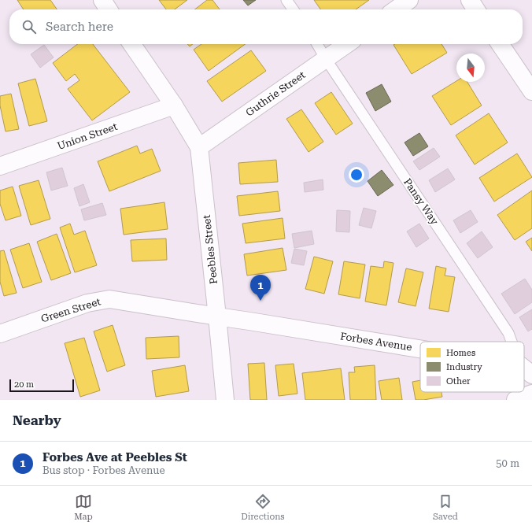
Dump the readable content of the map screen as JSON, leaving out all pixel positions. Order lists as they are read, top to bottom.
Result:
{
  "streets": {
    "street": [
      "Guthrie Street",
      "Union Street",
      "Peebles Street",
      "Green Street",
      "Forbes Avenue"
    ],
    "lane": ["Pansy Way"]
  },
  "crossings": [
    ["Guthrie Street", "Pansy Way"],
    ["Guthrie Street", "Peebles Street"],
    ["Union Street", "Peebles Street"],
    ["Peebles Street", "Green Street"],
    ["Peebles Street", "Forbes Avenue"],
    ["Green Street", "Forbes Avenue"]
  ],
  "legend": ["Homes", "Industry", "Other"],
  "scale_bar": "20 m",
  "north": "bottom",
  "page": {
    "search": "Search here",
    "pins": "1",
    "scale": "20 m",
    "heading": "Nearby",
    "list": [
      {
        "mark": "1",
        "name": "Forbes Ave at Peebles St",
        "note": "Bus stop · Forbes Avenue",
        "value": "50 m"
      }
    ],
    "nav": ["Map", "Directions", "Saved"]
  }
}
